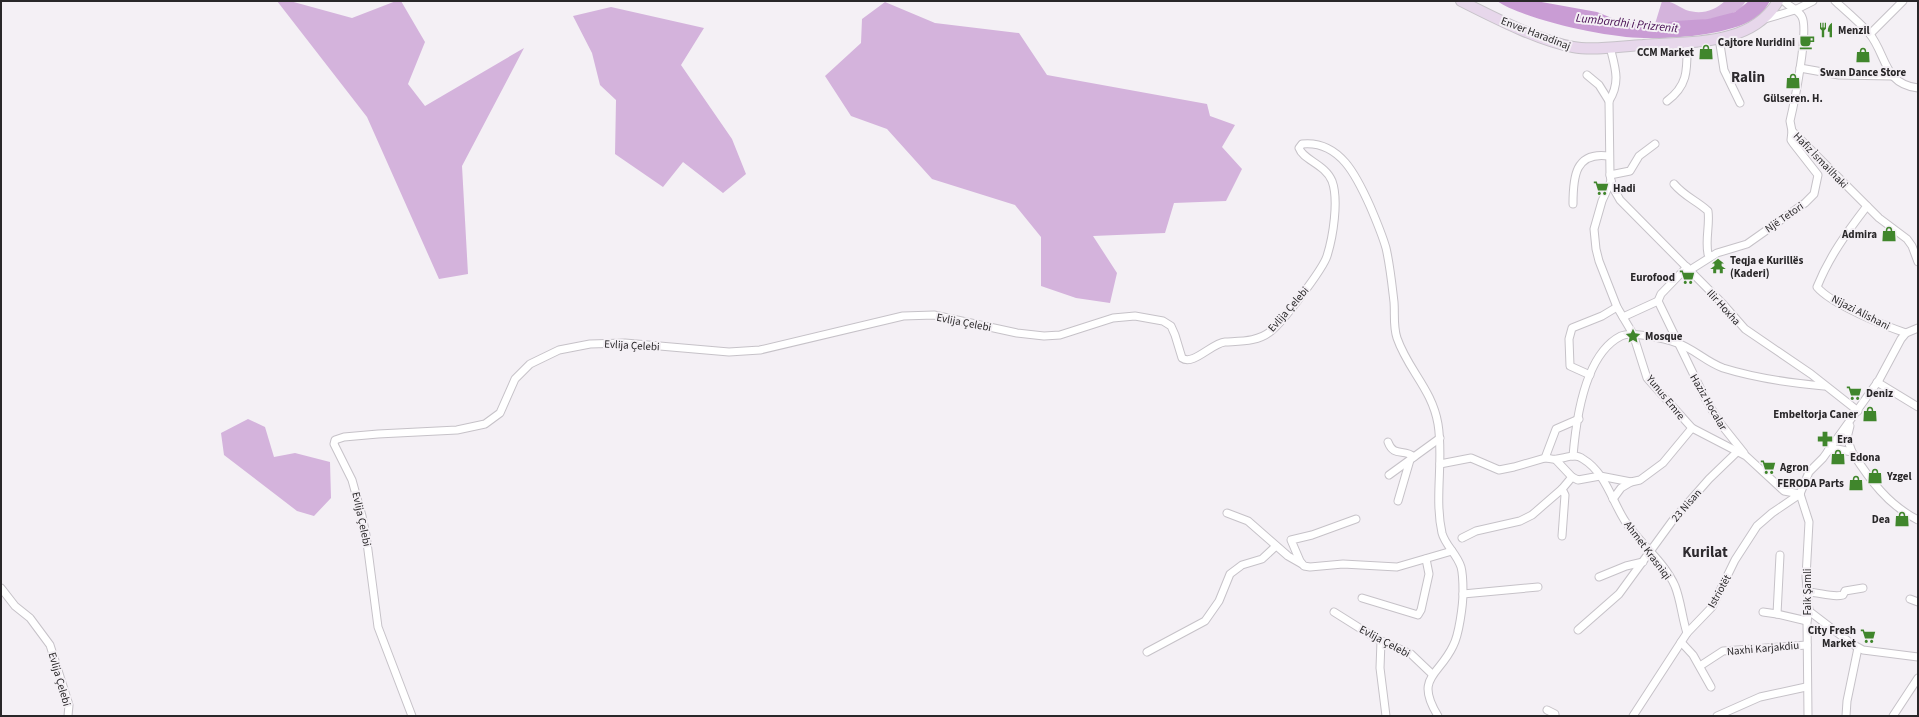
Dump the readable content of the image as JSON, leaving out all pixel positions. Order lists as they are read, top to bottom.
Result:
{
  "streets": {
    "main road": ["Enver Haradinaj"],
    "street": [
      "Hafiz İsmai̇lhaki",
      "Një Tetori",
      "Ilir Hoxha",
      "Evlija Çelebi",
      "Nijazi Alishani",
      "Yunus Emre",
      "Haziz Hocalar",
      "23 Nisan",
      "Ahmet Krasniqi",
      "Istriotët",
      "Faik Şamli",
      "Naxhi Karjakdiu"
    ]
  },
  "crossings": [
    ["Enver Haradinaj", "Yunus Emre"],
    ["Hafiz İsmai̇lhaki", "Një Tetori"],
    ["Hafiz İsmai̇lhaki", "Nijazi Alishani"],
    ["Një Tetori", "Ilir Hoxha"],
    ["Një Tetori", "Haziz Hocalar"],
    ["Ilir Hoxha", "Nijazi Alishani"],
    ["Ilir Hoxha", "Yunus Emre"],
    ["Nijazi Alishani", "Yunus Emre"],
    ["Nijazi Alishani", "Istriotët"],
    ["Nijazi Alishani", "Faik Şamli"],
    ["Yunus Emre", "Haziz Hocalar"],
    ["Yunus Emre", "23 Nisan"],
    ["Yunus Emre", "Istriotët"],
    ["Yunus Emre", "Faik Şamli"],
    ["23 Nisan", "Ahmet Krasniqi"],
    ["Ahmet Krasniqi", "Istriotët"],
    ["Istriotët", "Faik Şamli"],
    ["Faik Şamli", "Naxhi Karjakdiu"]
  ],
  "districts": ["Ralin", "Kurilat"],
  "water": ["Lumbardhi i Prizrenit"],
  "places": {
    "restaurant": ["Menzil"],
    "cafe": ["Cajtore Nuridini"],
    "shop": [
      "CCM Market",
      "Swan Dance Store",
      "Gülseren. H.",
      "Admira",
      "Embeltorja Caner",
      "Edona",
      "Yzgel",
      "FERODA Parts",
      "Dea"
    ],
    "supermarket": [
      "Hadi",
      "Eurofood",
      "Deniz",
      "Agron",
      "City Fresh Market"
    ],
    "temple": ["Teqja e Kurillës (Kaderi)"],
    "place": ["Mosque"],
    "pharmacy": ["Era"]
  }
}
